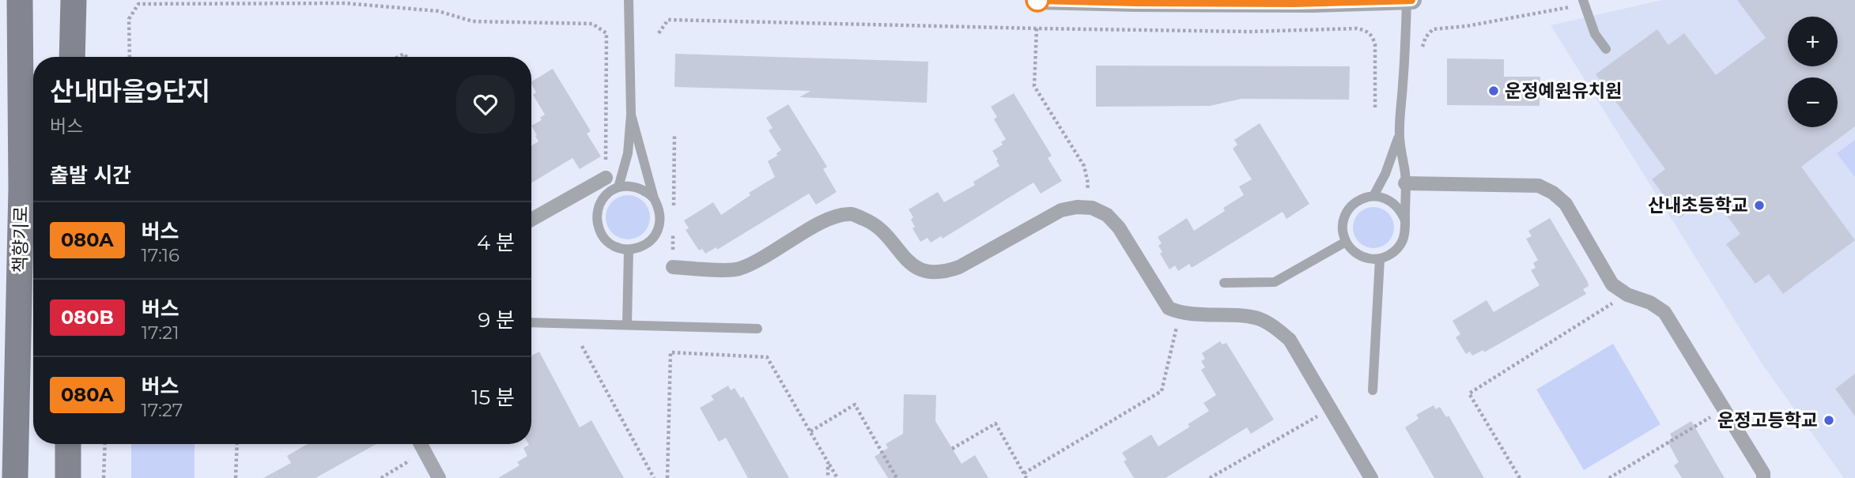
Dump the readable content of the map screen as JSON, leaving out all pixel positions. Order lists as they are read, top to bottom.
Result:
{
  "streets": {
    "main road": ["책향기로"]
  },
  "places": ["운정예원유치원", "산내초등학교", "운정고등학교"],
  "lines": ["bus line 080A"],
  "page": {
    "map_buttons": ["+", "−"],
    "heading": [
      ["산내마을9단지", "버스"],
      "출발 시간"
    ],
    "list": [
      {
        "mark": "080A",
        "name": "버스",
        "note": "17:16",
        "value": "4 분"
      },
      {
        "mark": "080B",
        "name": "버스",
        "note": "17:21",
        "value": "9 분"
      },
      {
        "mark": "080A",
        "name": "버스",
        "note": "17:27",
        "value": "15 분"
      }
    ]
  }
}
